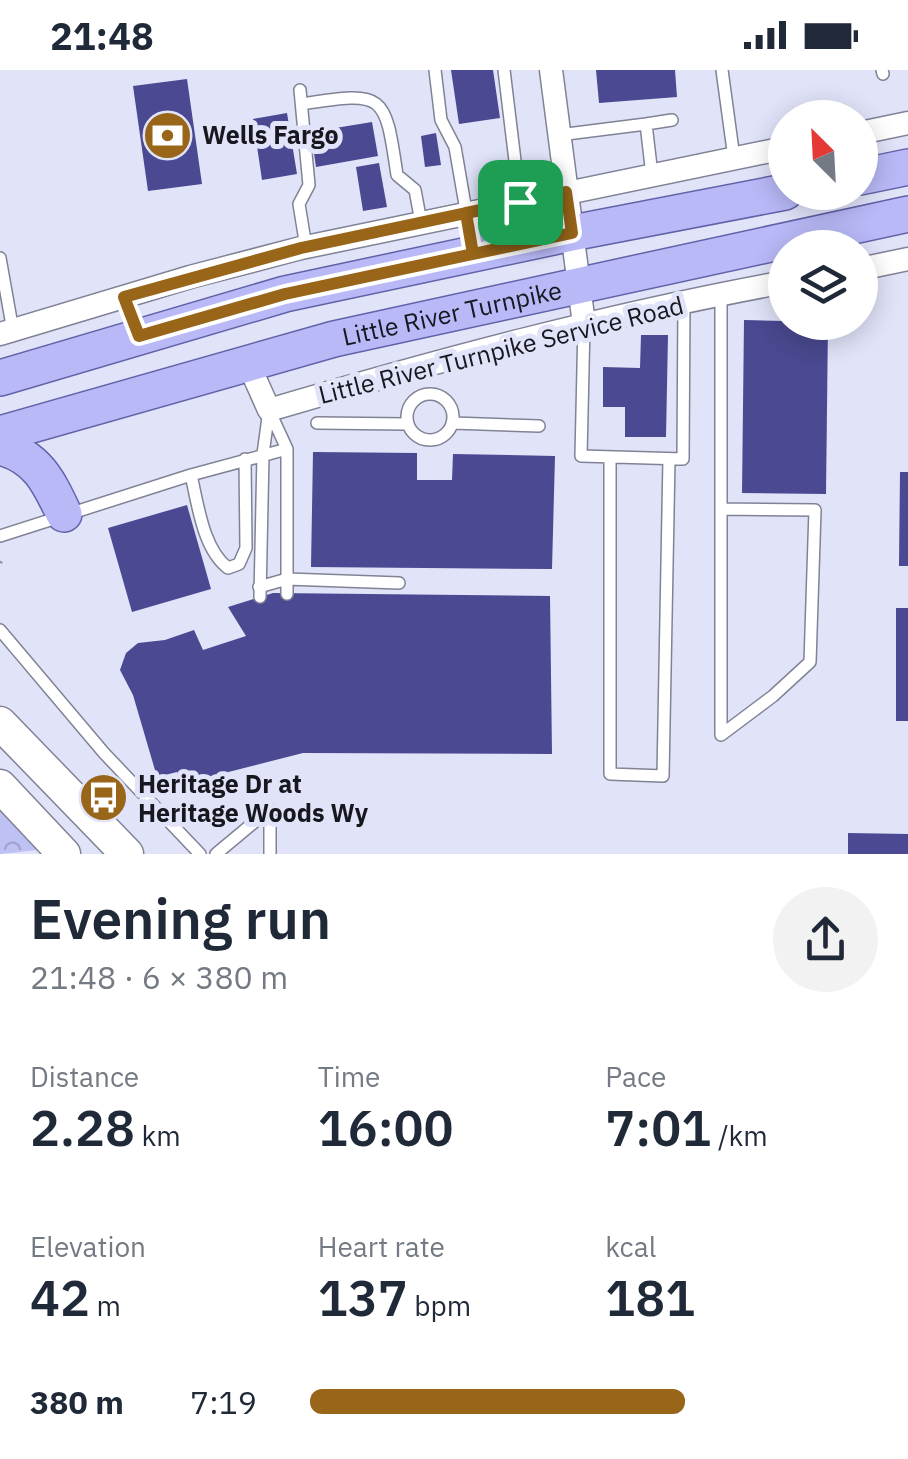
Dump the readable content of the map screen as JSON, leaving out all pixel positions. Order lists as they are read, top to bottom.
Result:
{
  "streets": {
    "main road": ["Little River Turnpike"],
    "street": ["Little River Turnpike Service Road"]
  },
  "places": {
    "bank": ["Wells Fargo"],
    "bus stop": ["Heritage Dr at Heritage Woods Wy"]
  },
  "north": "top left",
  "page": {
    "status": "21:48",
    "heading": ["Evening run", "21:48 · 6 × 380 m"],
    "stats": [
      ["Distance", "2.28 km"],
      ["Time", "16:00"],
      ["Pace", "7:01 /km"],
      ["Elevation", "42 m"],
      ["Heart rate", "137 bpm"],
      ["kcal", "181"]
    ],
    "list": [
      {
        "name": "380 m",
        "note": "7:19"
      }
    ]
  }
}
